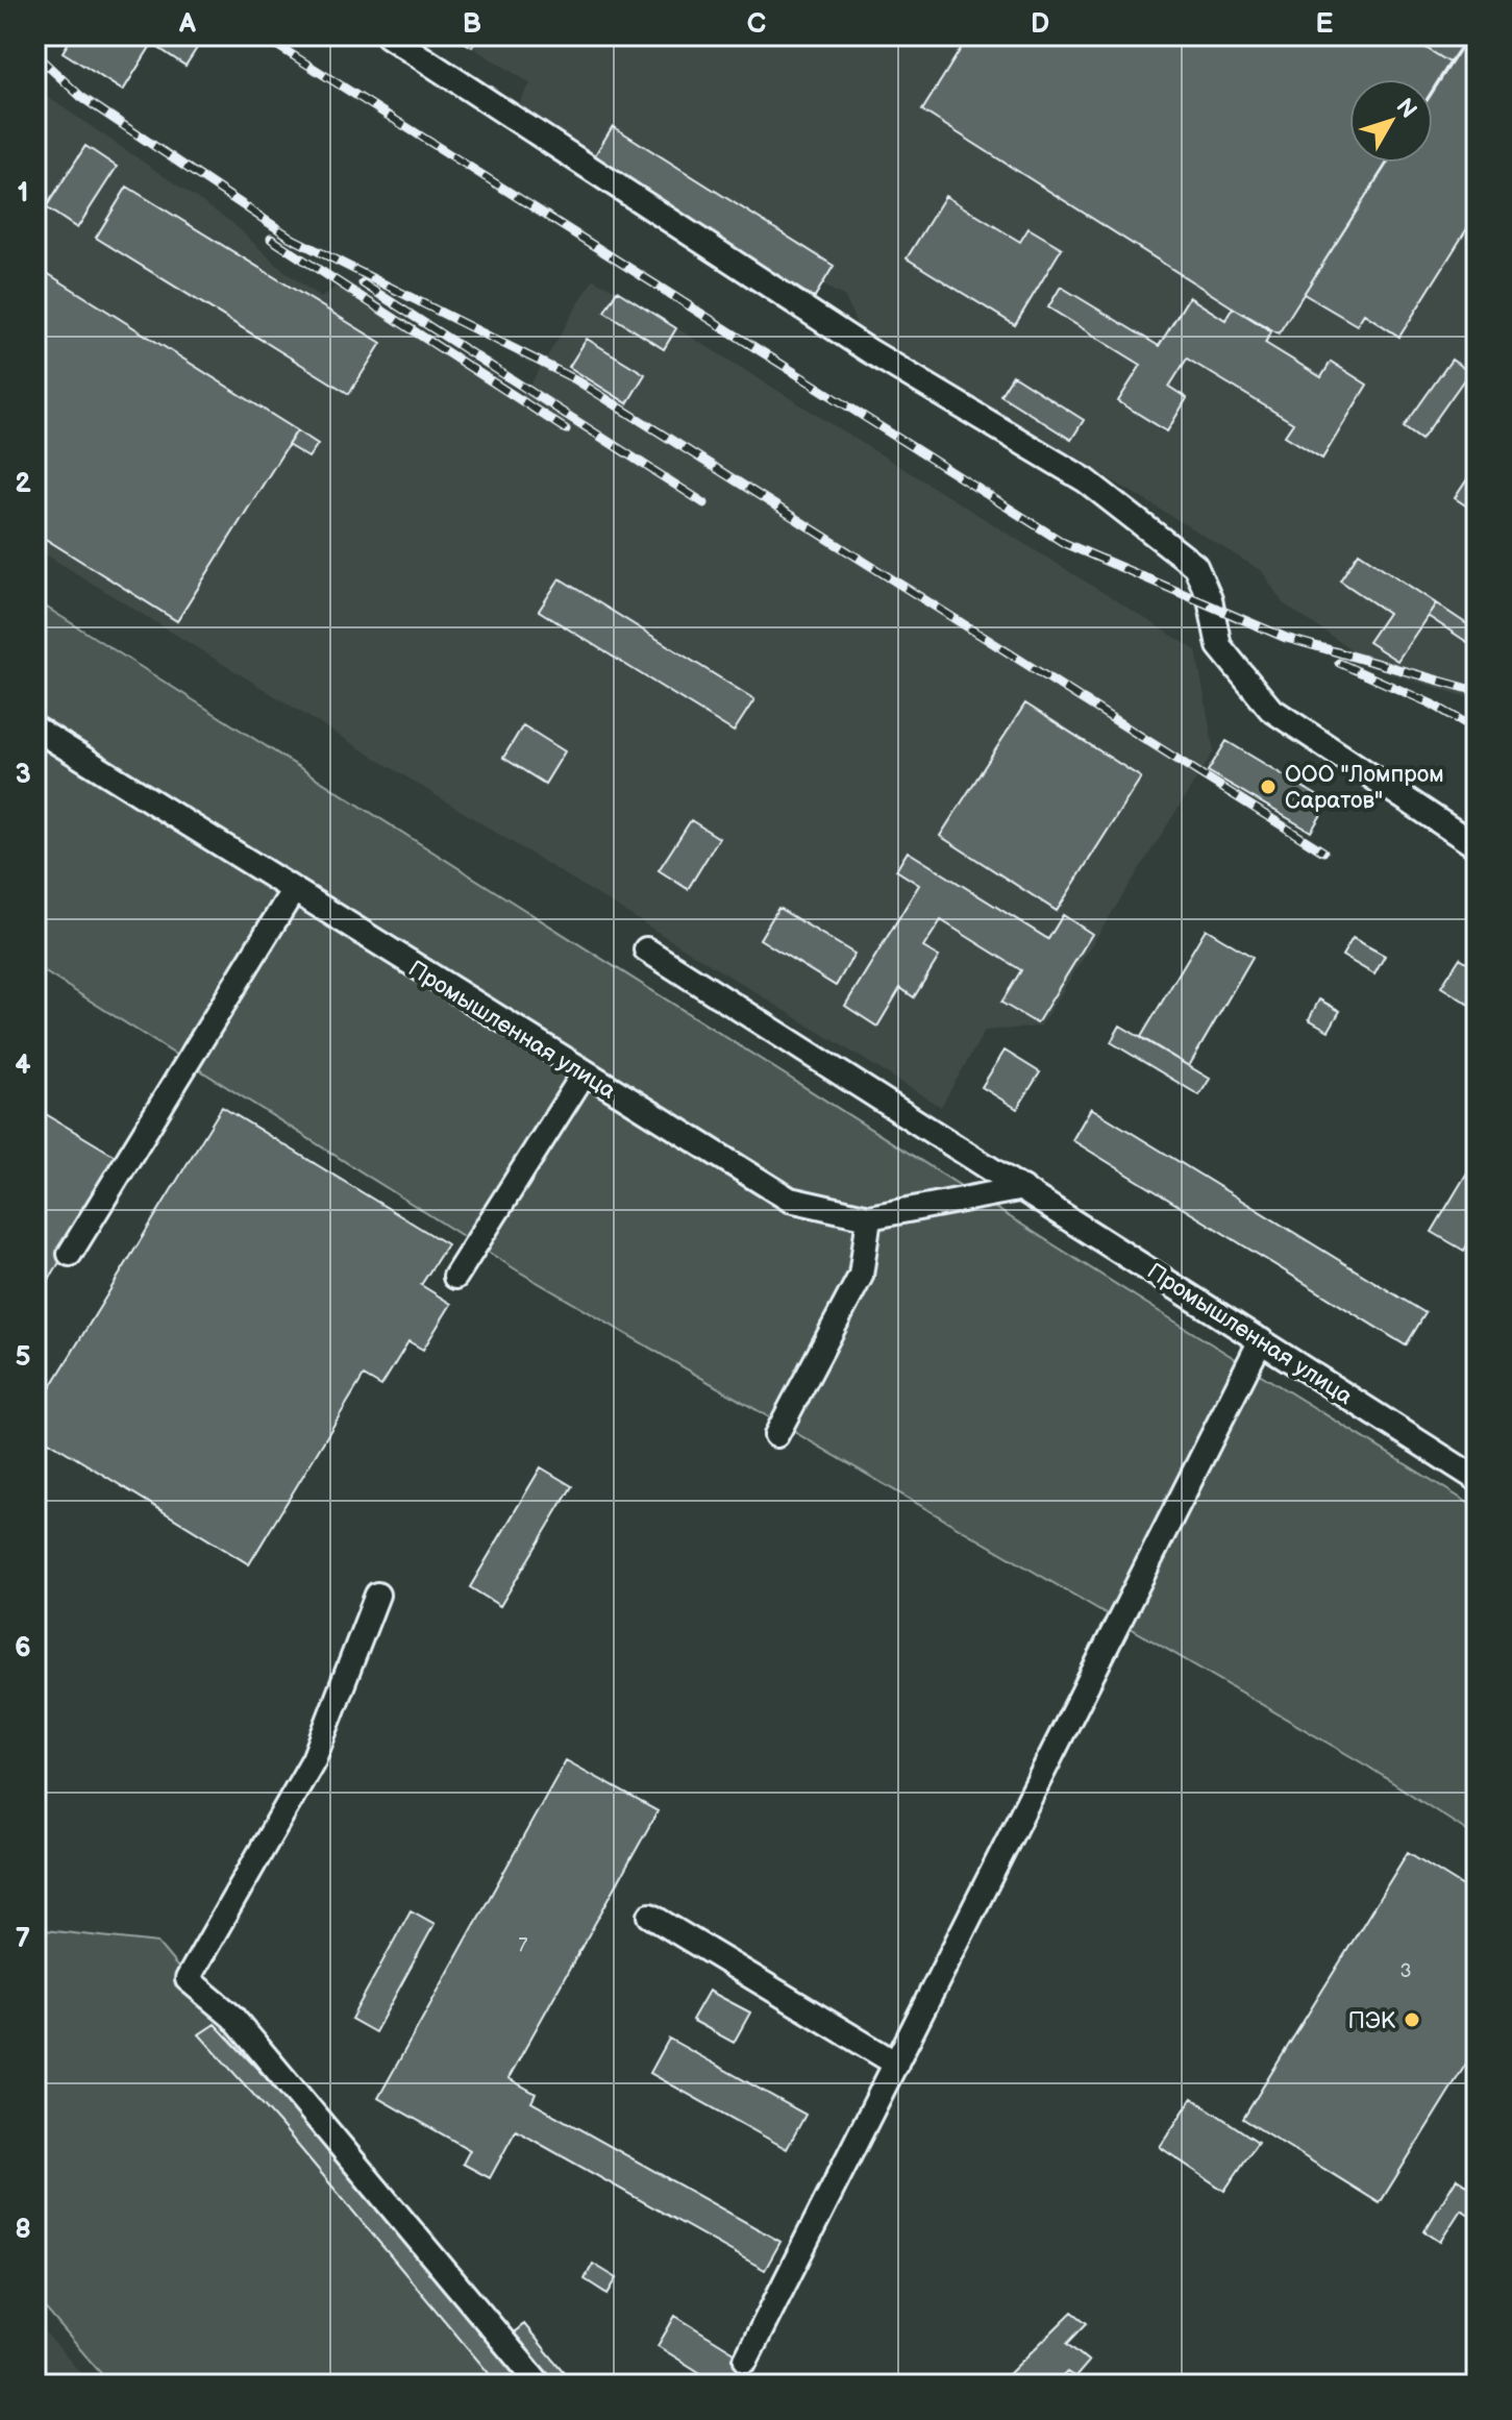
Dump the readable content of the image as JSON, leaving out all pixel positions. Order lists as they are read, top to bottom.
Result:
{
  "streets": {
    "street": ["Промышленная улица"]
  },
  "places": ["ООО \"Ломпром Саратов\"", "ПЭК"],
  "house_numbers": ["7", "3"],
  "north": "top right",
  "grid": {
    "columns": [
      "A",
      "B",
      "C",
      "D",
      "E"
    ],
    "rows": [
      "1",
      "2",
      "3",
      "4",
      "5",
      "6",
      "7",
      "8"
    ]
  }
}
